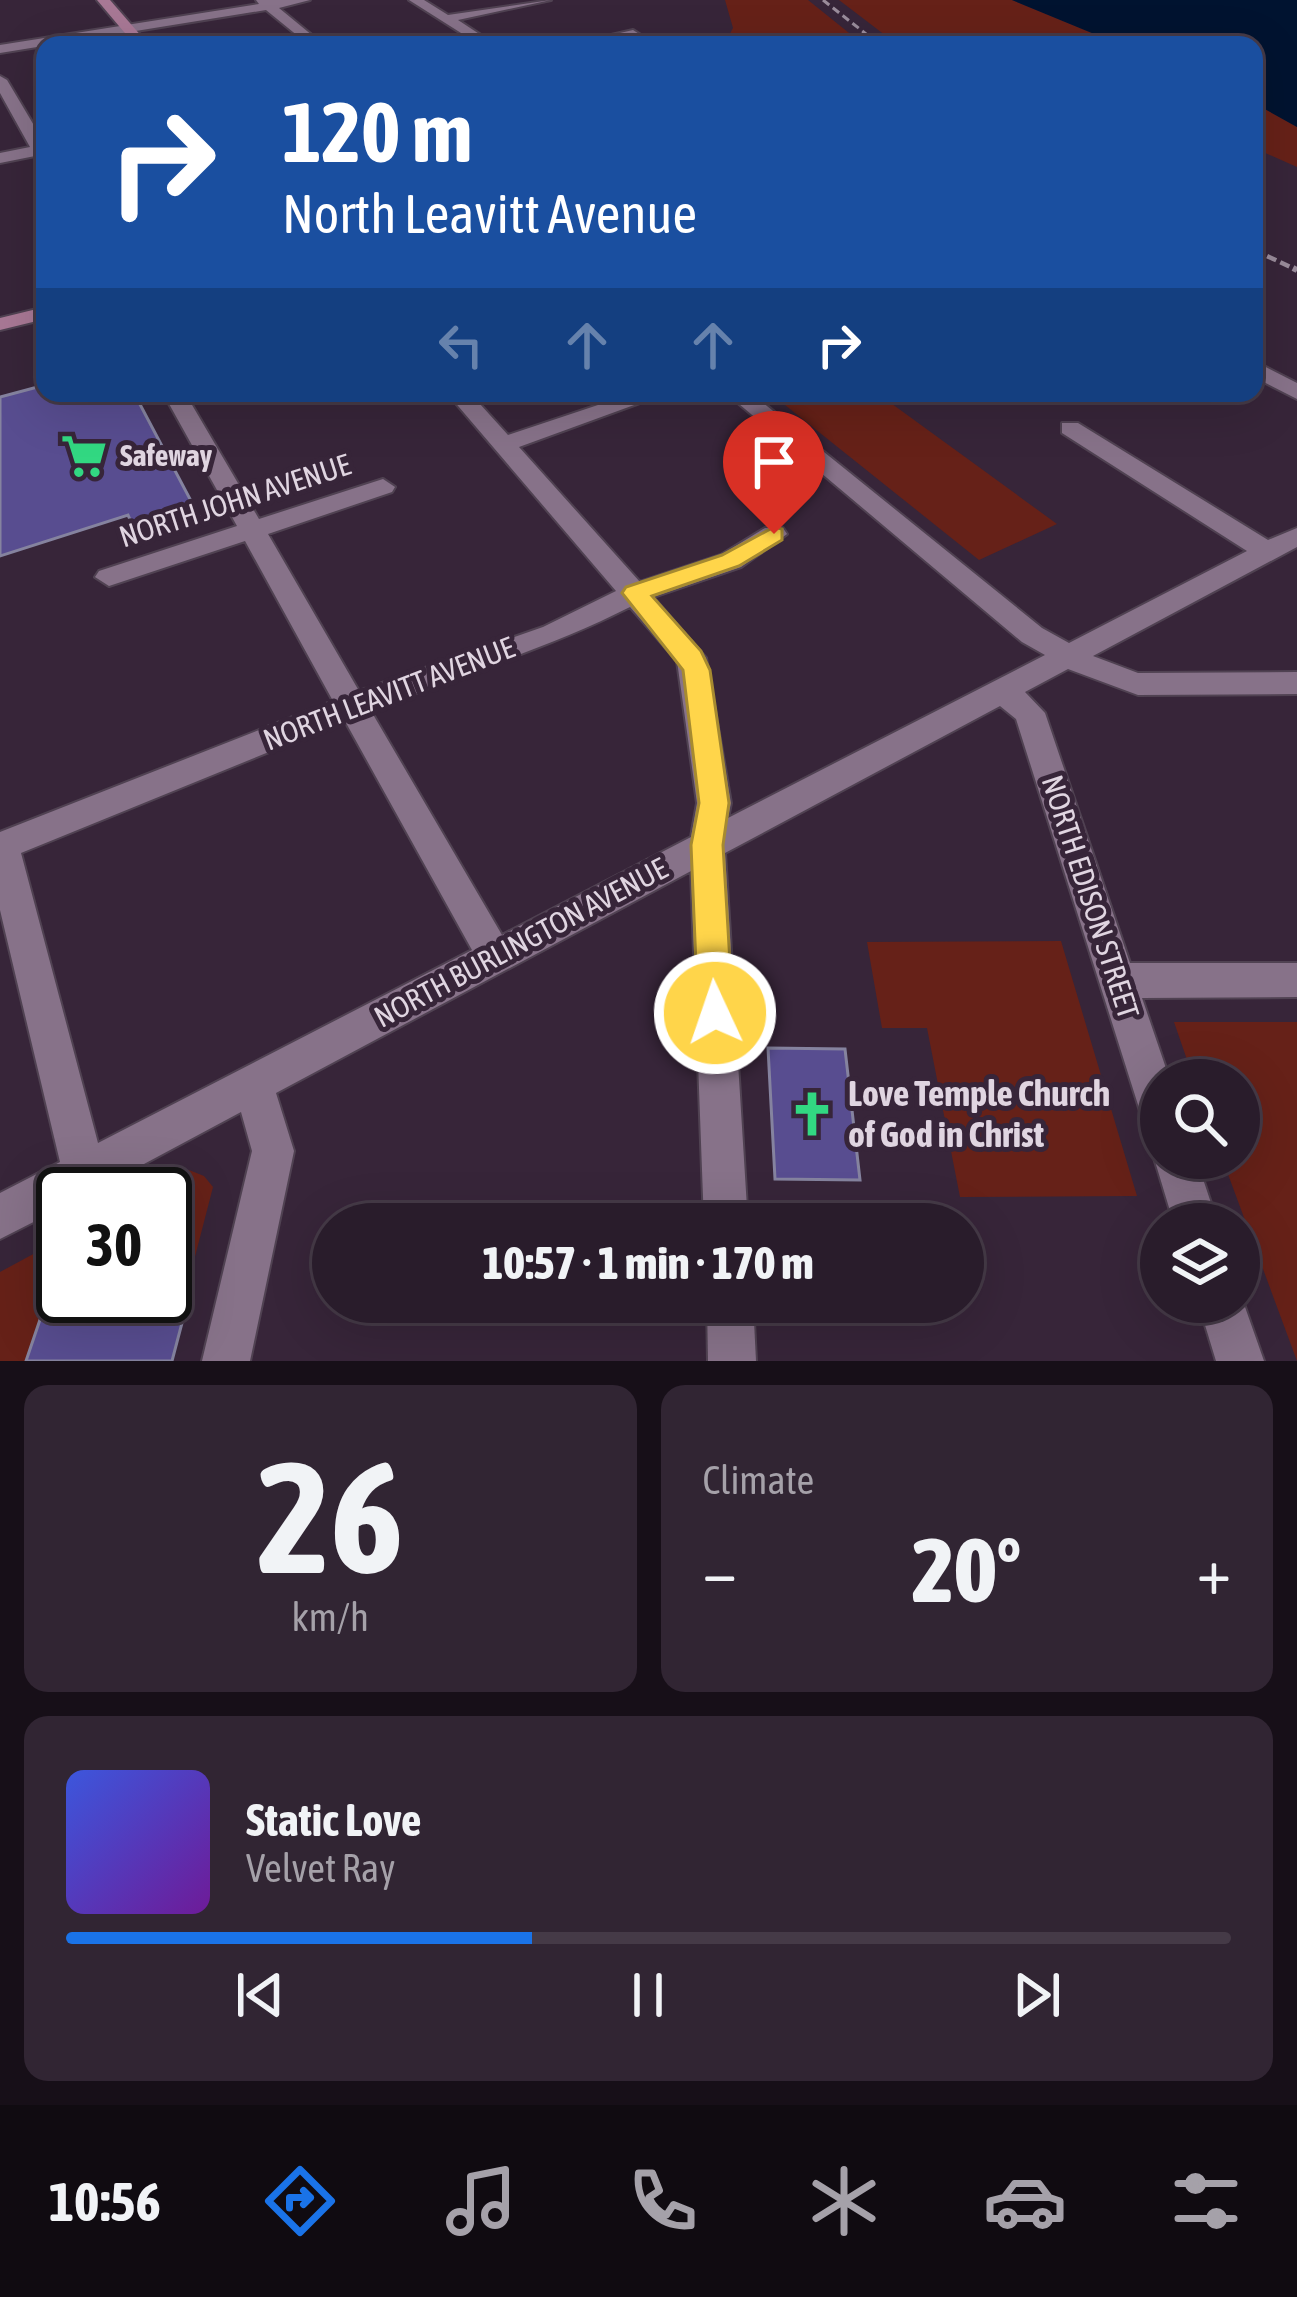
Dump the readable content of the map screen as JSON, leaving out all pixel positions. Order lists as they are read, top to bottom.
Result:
{
  "streets": {
    "street": [
      "NORTH JOHN AVENUE",
      "NORTH LEAVITT AVENUE",
      "NORTH EDISON STREET",
      "NORTH BURLINGTON AVENUE"
    ]
  },
  "crossings": [
    ["NORTH EDISON STREET", "NORTH BURLINGTON AVENUE"]
  ],
  "places": {
    "supermarket": ["Safeway"],
    "church": ["Love Temple Church of God in Christ"]
  },
  "page": {
    "turn": ["120 m", "North Leavitt Avenue"],
    "limit": "30",
    "trip": "10:57 · 1 min · 170 m",
    "tile": [
      ["26", "km/h"],
      "Climate"
    ],
    "heat": ["−", "20°", "+"],
    "song": ["Static Love", "Velvet Ray"],
    "tabs": "10:56"
  }
}
